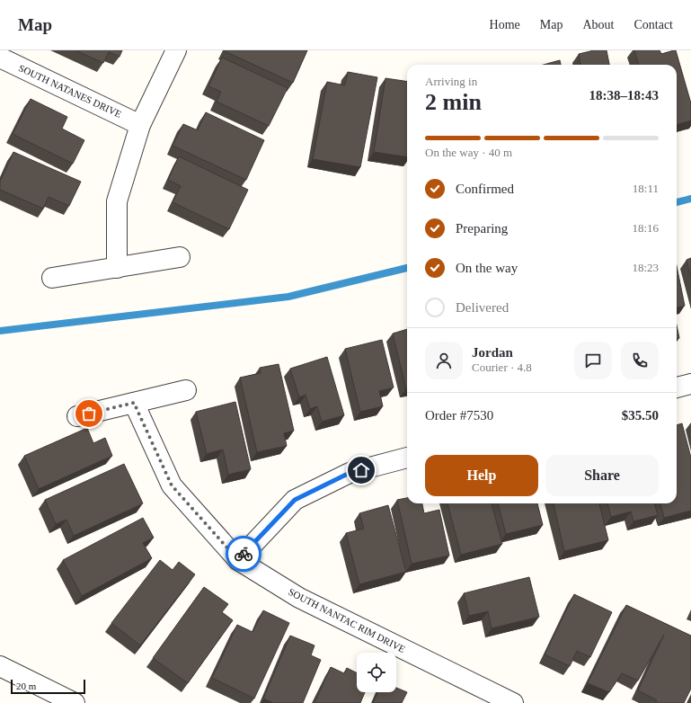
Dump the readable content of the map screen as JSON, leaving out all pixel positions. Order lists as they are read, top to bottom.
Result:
{
  "streets": {
    "street": ["SOUTH NATANES DRIVE", "SOUTH NANTAC RIM DRIVE"]
  },
  "scale_bar": "20 m",
  "page": {
    "header": "Map",
    "nav": [
      "Home",
      "Map",
      "About",
      "Contact"
    ],
    "heading": ["2 min", "Arriving in", "18:38–18:43"],
    "panel": [
      "Jordan",
      "Courier · 4.8",
      "Order #7530",
      "$35.50"
    ],
    "bar": "On the way · 40 m",
    "list": [
      ["Confirmed", "18:11"],
      ["Preparing", "18:16"],
      ["On the way", "18:23"],
      "Delivered"
    ],
    "buttons": ["Help", "Share"],
    "scale": "20 m"
  }
}
